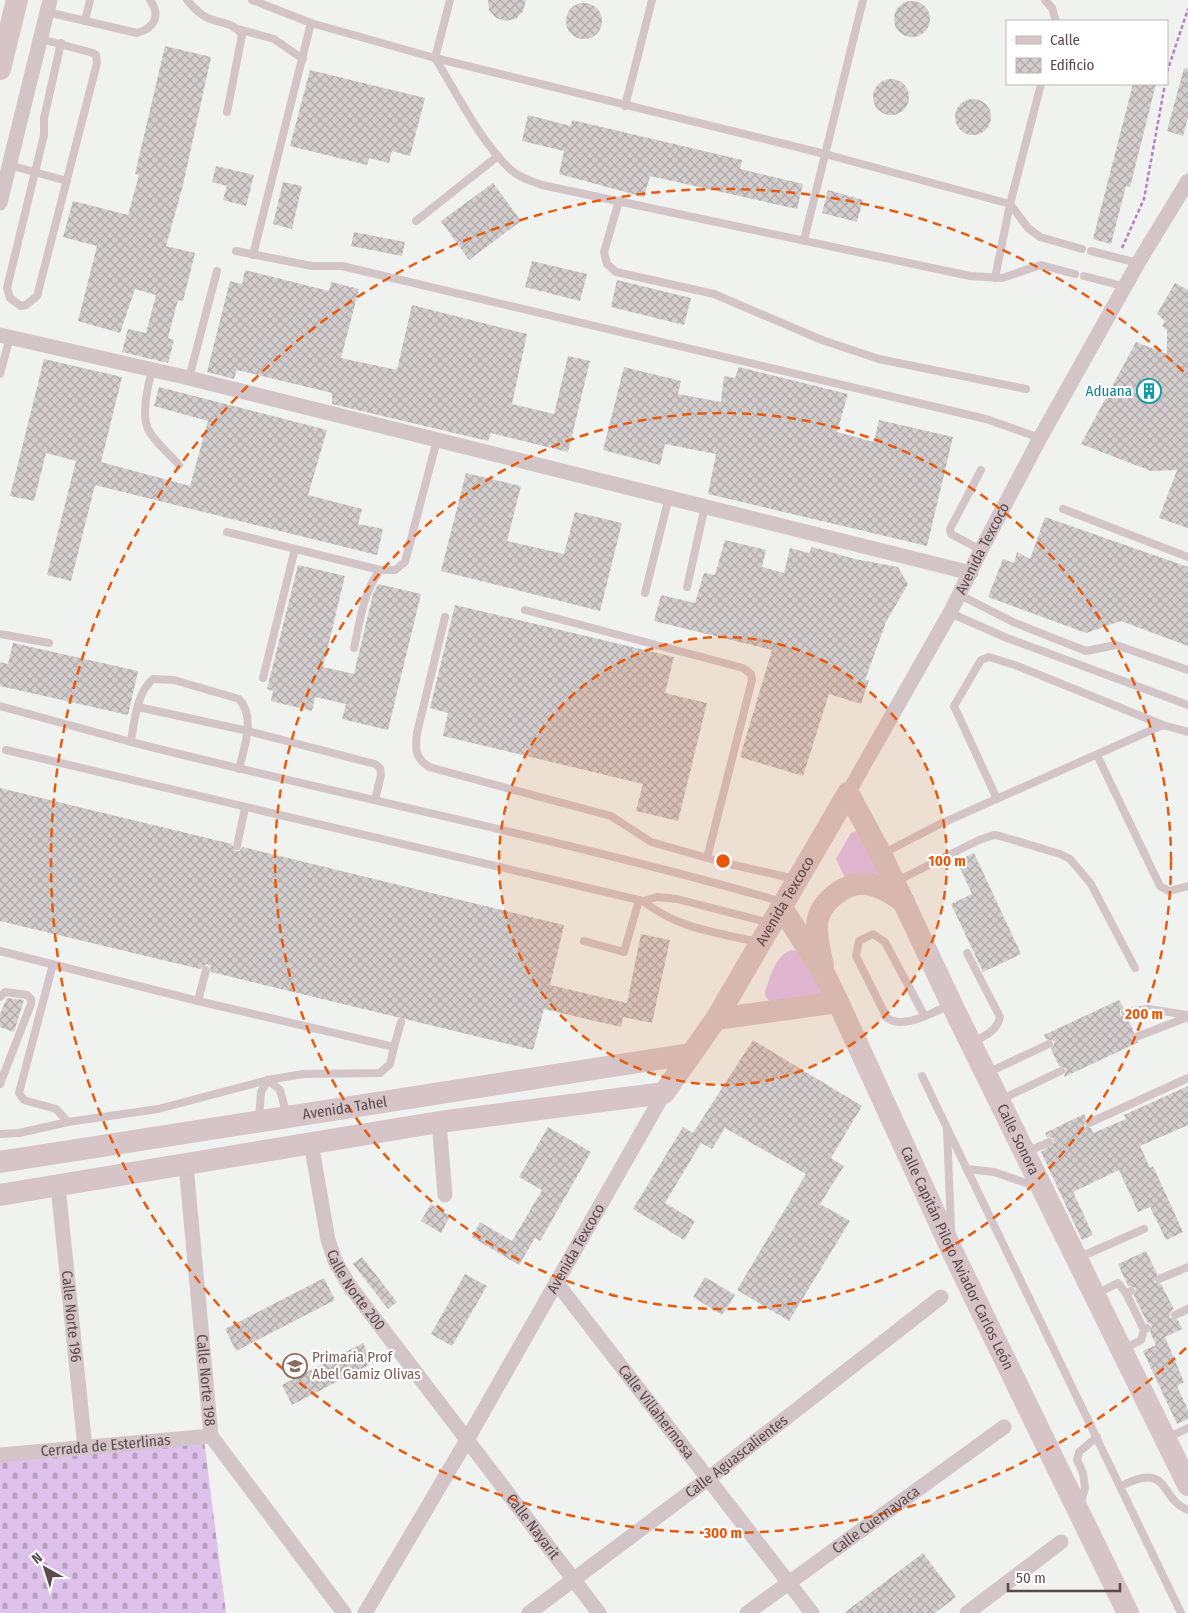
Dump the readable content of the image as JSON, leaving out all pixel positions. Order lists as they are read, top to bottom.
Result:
{
  "streets": {
    "street": [
      "Avenida Texcoco",
      "Avenida Tahel",
      "Calle Sonora",
      "Calle Capitán Piloto Aviador Carlos León",
      "Calle Norte 200",
      "Calle Norte 196",
      "Calle Norte 198",
      "Calle Villahermosa",
      "Cerrada de Esterlinas",
      "Calle Aguascalientes",
      "Calle Cuernavaca",
      "Calle Nayarit"
    ]
  },
  "crossings": [
    ["Avenida Texcoco", "Avenida Tahel"],
    ["Avenida Texcoco", "Calle Sonora"],
    ["Avenida Texcoco", "Calle Capitán Piloto Aviador Carlos León"],
    ["Avenida Texcoco", "Calle Norte 200"],
    ["Avenida Texcoco", "Calle Villahermosa"],
    ["Avenida Texcoco", "Calle Nayarit"],
    ["Avenida Tahel", "Calle Norte 200"],
    ["Avenida Tahel", "Calle Norte 196"],
    ["Avenida Tahel", "Calle Norte 198"],
    ["Calle Norte 200", "Calle Nayarit"],
    ["Calle Norte 196", "Cerrada de Esterlinas"],
    ["Calle Norte 198", "Cerrada de Esterlinas"],
    ["Calle Villahermosa", "Calle Aguascalientes"],
    ["Calle Villahermosa", "Calle Cuernavaca"],
    ["Calle Aguascalientes", "Calle Nayarit"]
  ],
  "places": {
    "building": ["Aduana"],
    "school or university": ["Primaria Prof Abel Gamiz Olivas"]
  },
  "legend": ["Calle", "Edificio"],
  "scale_bar": "50 m",
  "north": "top left",
  "rings": ["100 m", "200 m", "300 m"]
}
